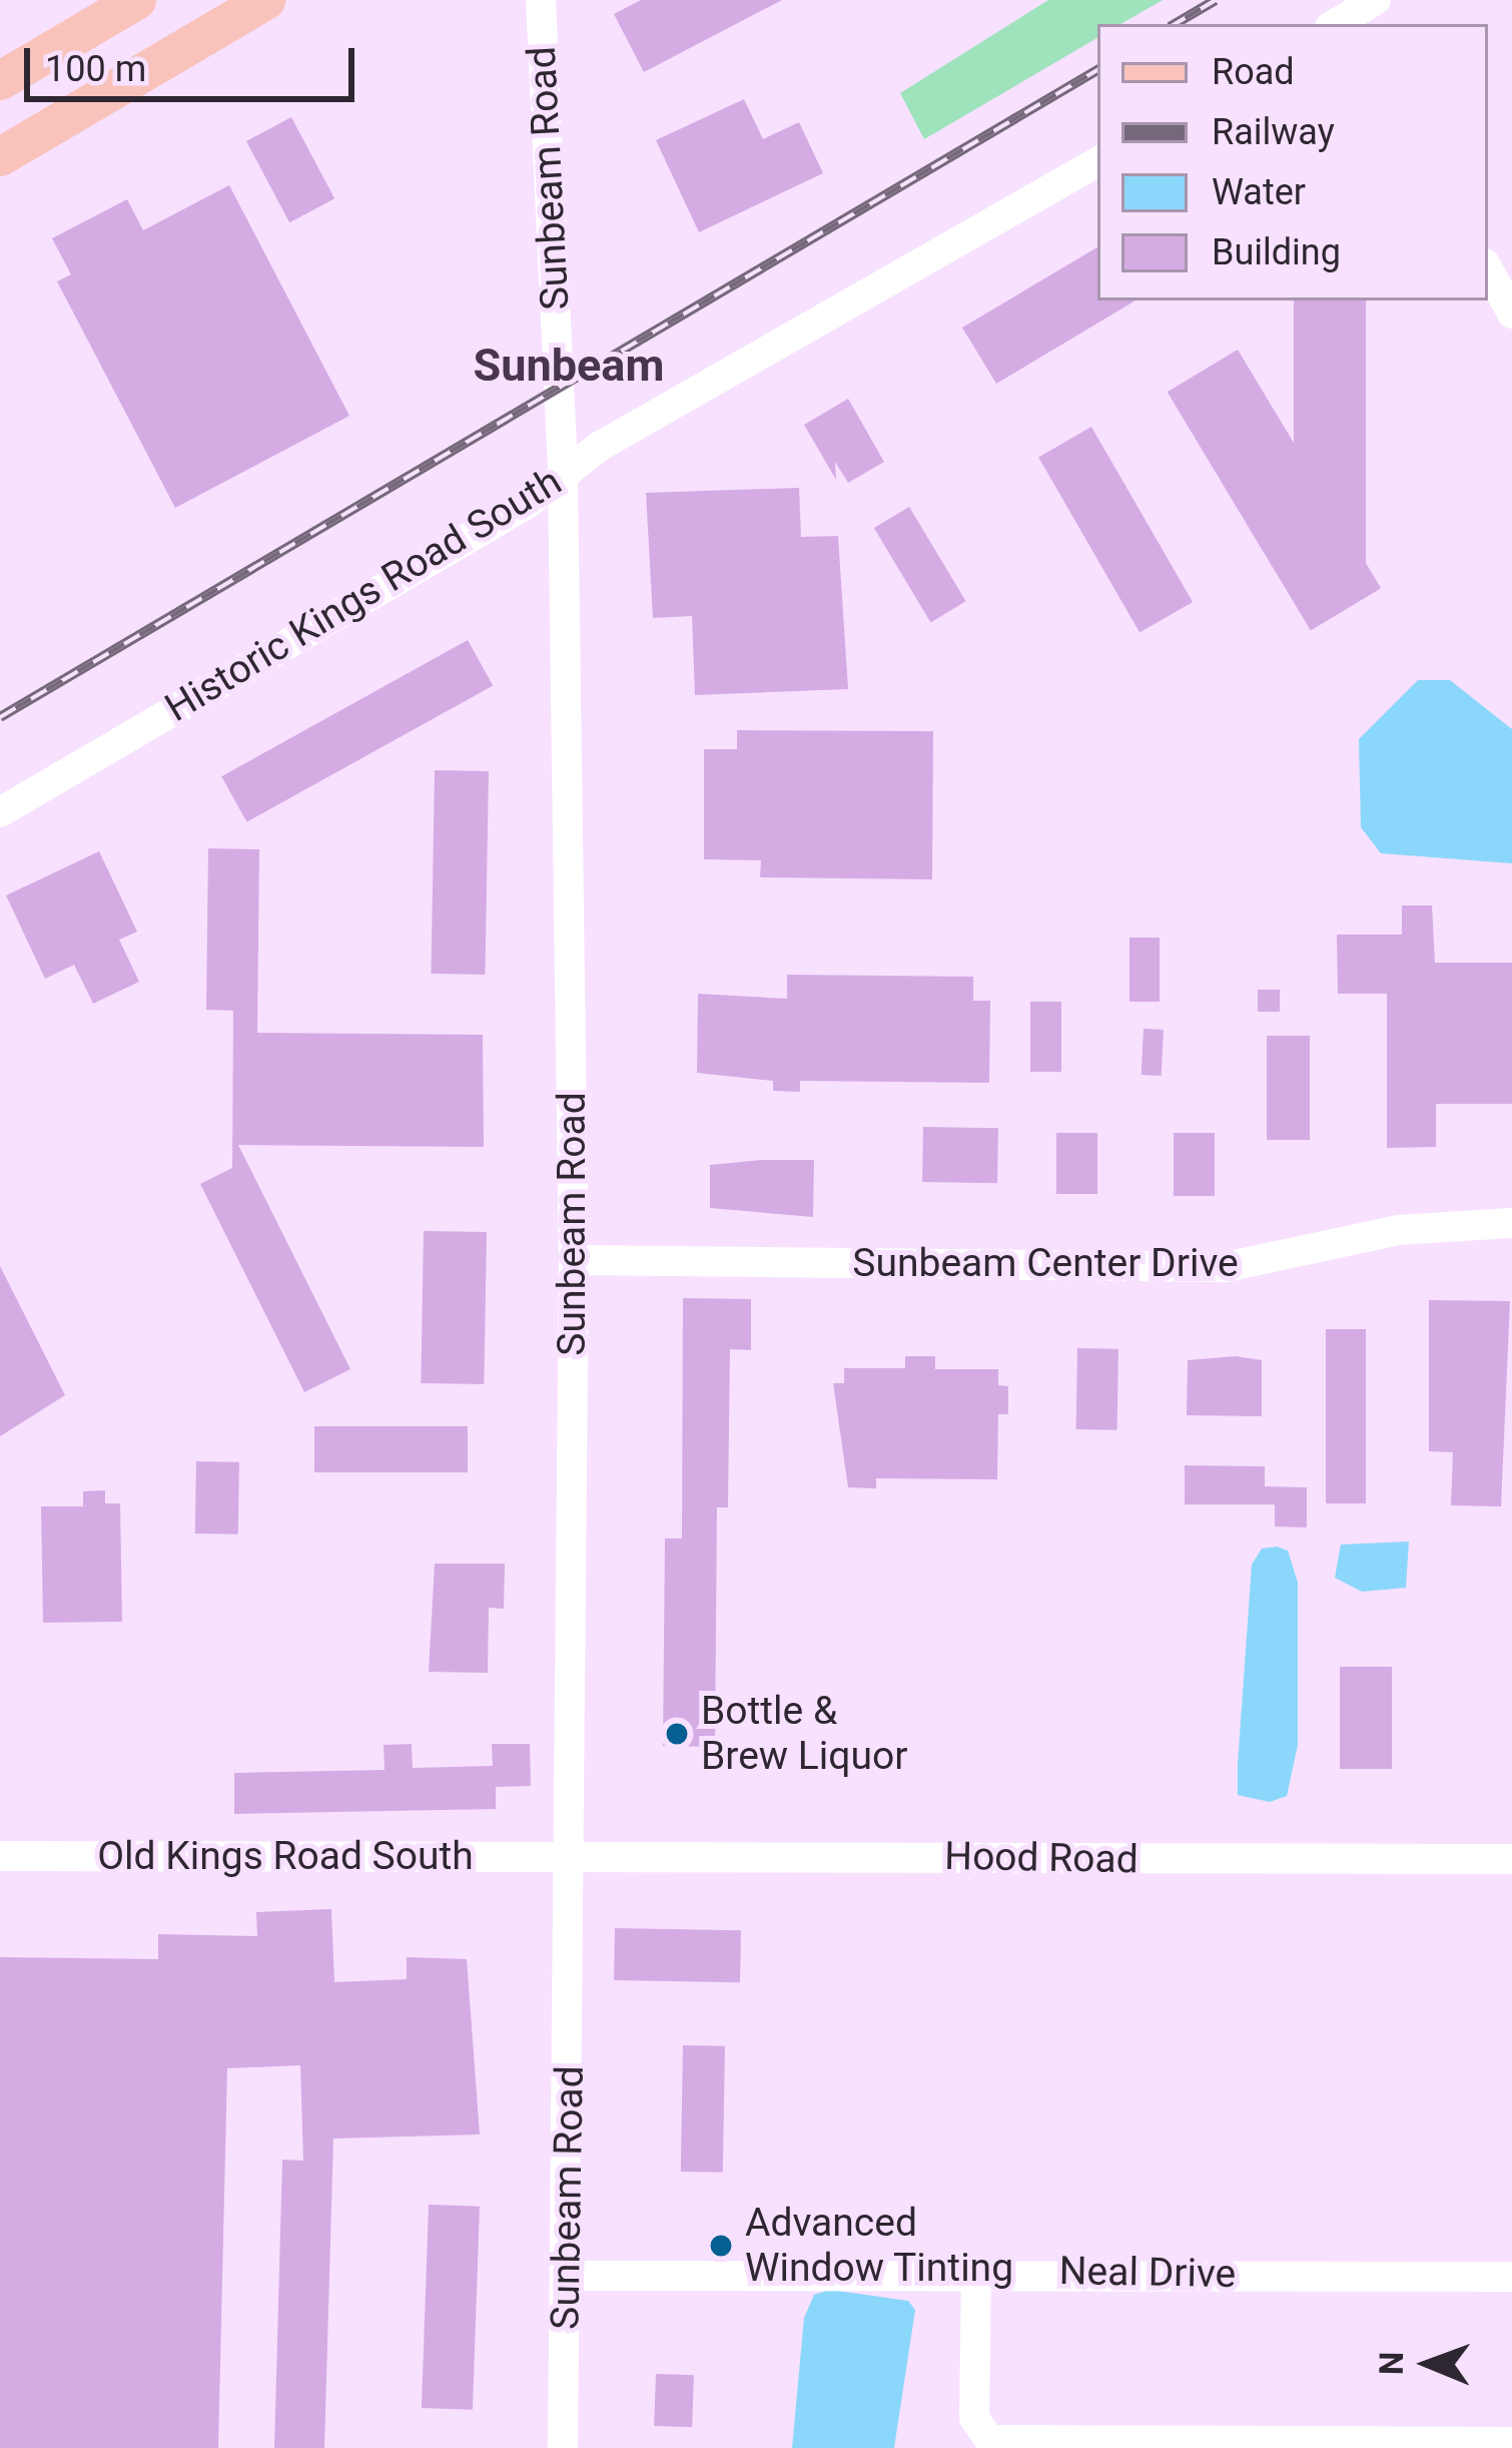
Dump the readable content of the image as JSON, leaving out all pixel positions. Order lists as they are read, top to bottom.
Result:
{
  "streets": {
    "street": [
      "Sunbeam Road",
      "Historic Kings Road South",
      "Sunbeam Center Drive",
      "Old Kings Road South",
      "Hood Road",
      "Neal Drive"
    ]
  },
  "crossings": [
    ["Sunbeam Road", "Historic Kings Road South"],
    ["Sunbeam Road", "Sunbeam Center Drive"],
    ["Sunbeam Road", "Old Kings Road South"],
    ["Sunbeam Road", "Hood Road"],
    ["Sunbeam Road", "Neal Drive"],
    ["Old Kings Road South", "Hood Road"]
  ],
  "districts": ["Sunbeam"],
  "places": ["Bottle & Brew Liquor", "Advanced Window Tinting"],
  "legend": [
    "Road",
    "Railway",
    "Water",
    "Building"
  ],
  "scale_bar": "100 m",
  "north": "left"
}
